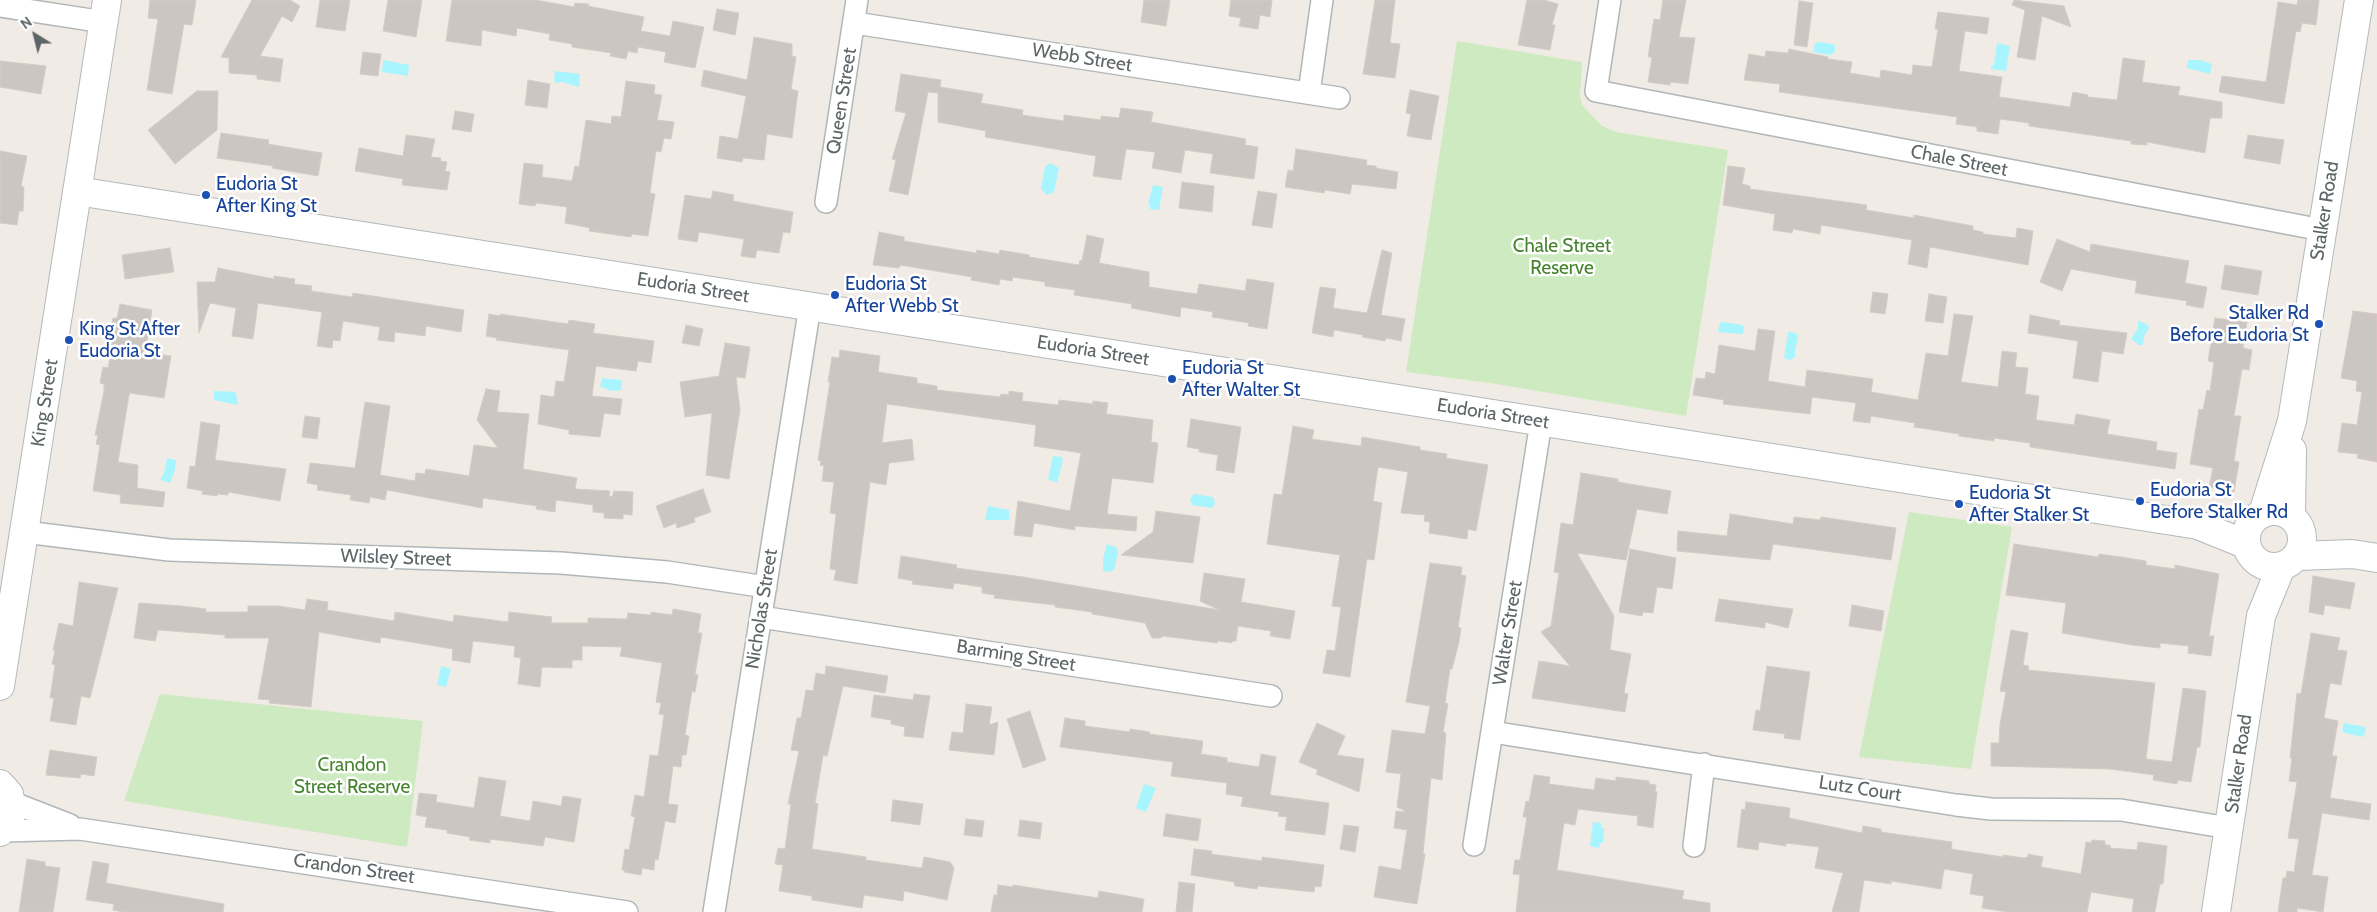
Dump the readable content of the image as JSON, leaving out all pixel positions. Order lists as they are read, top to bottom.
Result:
{
  "streets": {
    "main road": ["Stalker Road", "Eudoria Street", "King Street"],
    "street": [
      "Webb Street",
      "Queen Street",
      "Chale Street",
      "Wilsley Street",
      "Nicholas Street",
      "Walter Street",
      "Barming Street",
      "Lutz Court",
      "Crandon Street"
    ]
  },
  "crossings": [
    ["Webb Street", "Queen Street"],
    ["Chale Street", "Stalker Road"],
    ["Stalker Road", "Eudoria Street"],
    ["Stalker Road", "Lutz Court"],
    ["Eudoria Street", "King Street"],
    ["Eudoria Street", "Nicholas Street"],
    ["Eudoria Street", "Walter Street"],
    ["King Street", "Wilsley Street"],
    ["Wilsley Street", "Nicholas Street"],
    ["Nicholas Street", "Barming Street"],
    ["Walter Street", "Lutz Court"]
  ],
  "parks": ["Chale Street Reserve", "Crandon Street Reserve"],
  "places": [
    "Eudoria St After King St",
    "Eudoria St After Webb St",
    "Stalker Rd Before Eudoria St",
    "King St After Eudoria St",
    "Eudoria St After Walter St",
    "Eudoria St Before Stalker Rd",
    "Eudoria St After Stalker St"
  ],
  "north": "top left"
}
